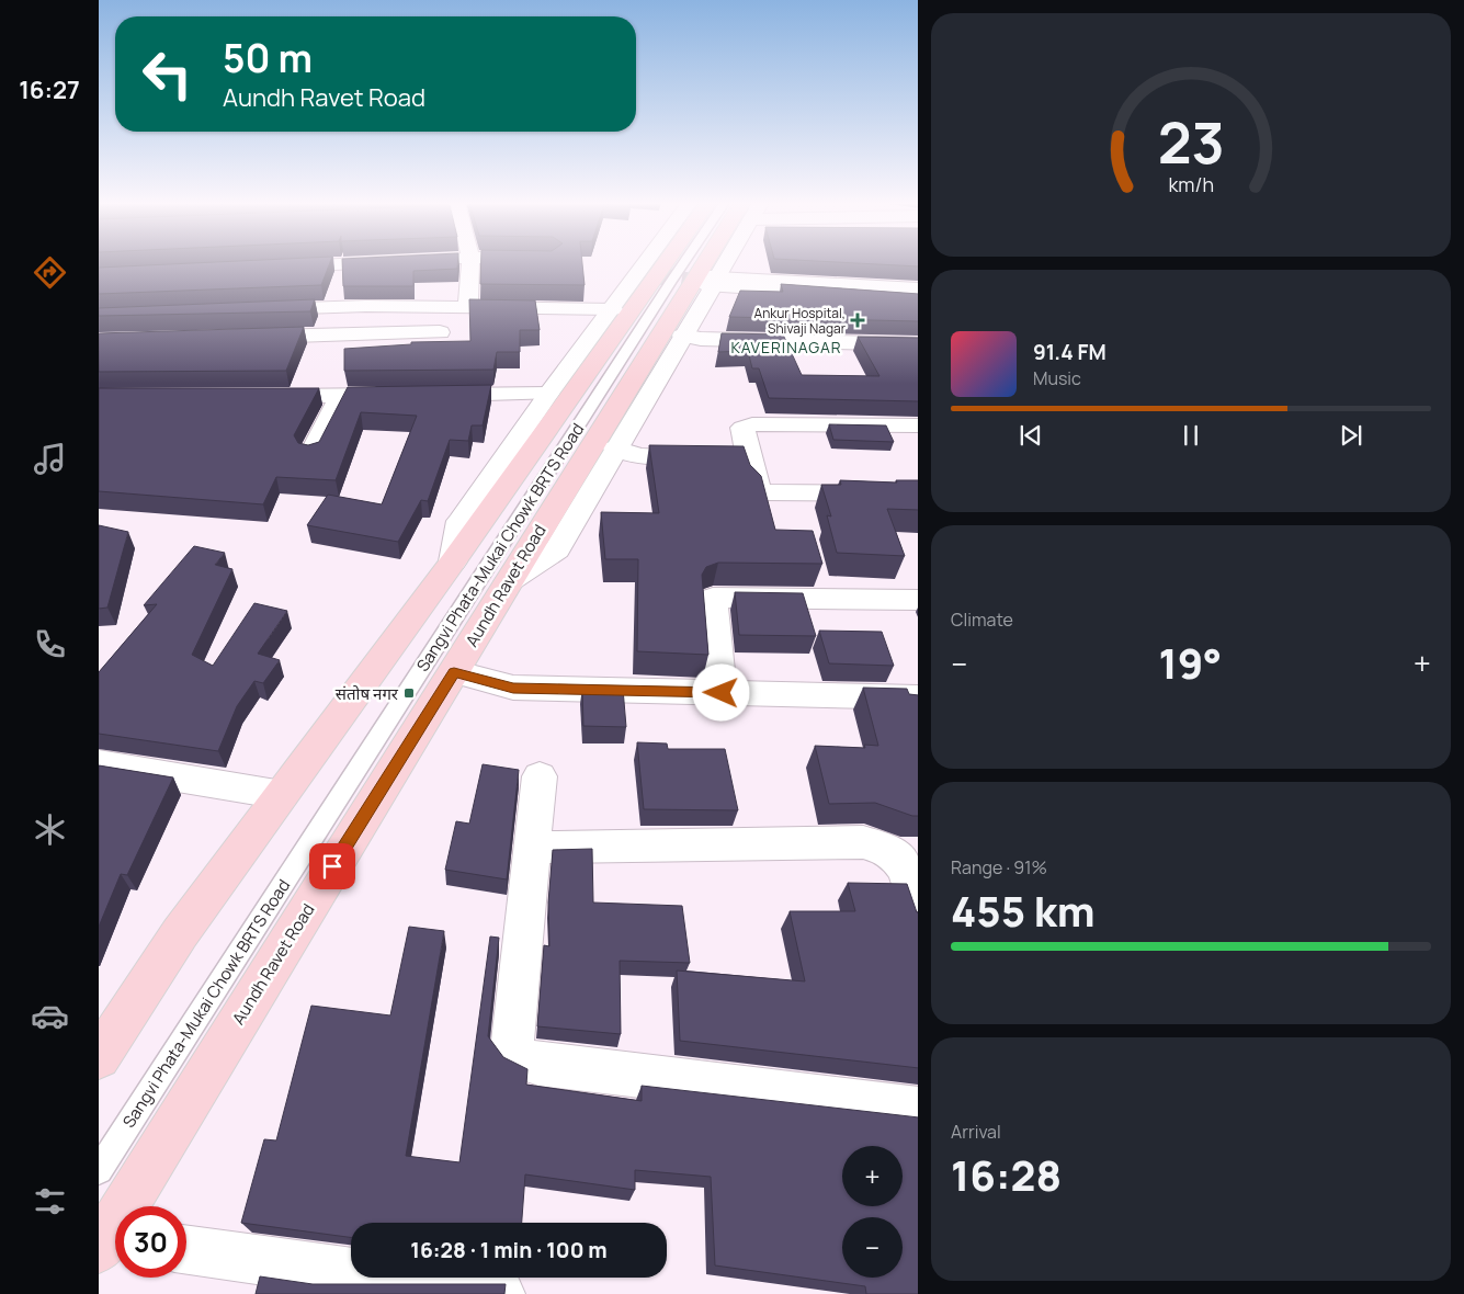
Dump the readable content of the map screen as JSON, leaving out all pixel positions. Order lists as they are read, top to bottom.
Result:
{
  "streets": {
    "main road": ["Aundh Ravet Road"],
    "lane": ["Sangvi Phata-Mukai Chowk BRTS Road"]
  },
  "districts": ["KAVERINAGAR"],
  "places": {
    "health": ["Ankur Hospital, Shivaji Nagar"],
    "transit": ["संतोष नगर"]
  },
  "page": {
    "tabs": "16:27",
    "turn": ["50 m", "Aundh Ravet Road"],
    "song": ["91.4 FM", "Music"],
    "tile": [
      "Climate",
      ["Range · 91%", "455 km"],
      ["Arrival", "16:28"]
    ],
    "heat": ["−", "19°", "+"],
    "map_buttons": ["+", "−"],
    "limit": "30",
    "trip": "16:28 · 1 min · 100 m",
    "gauge": ["23", "km/h"]
  }
}
